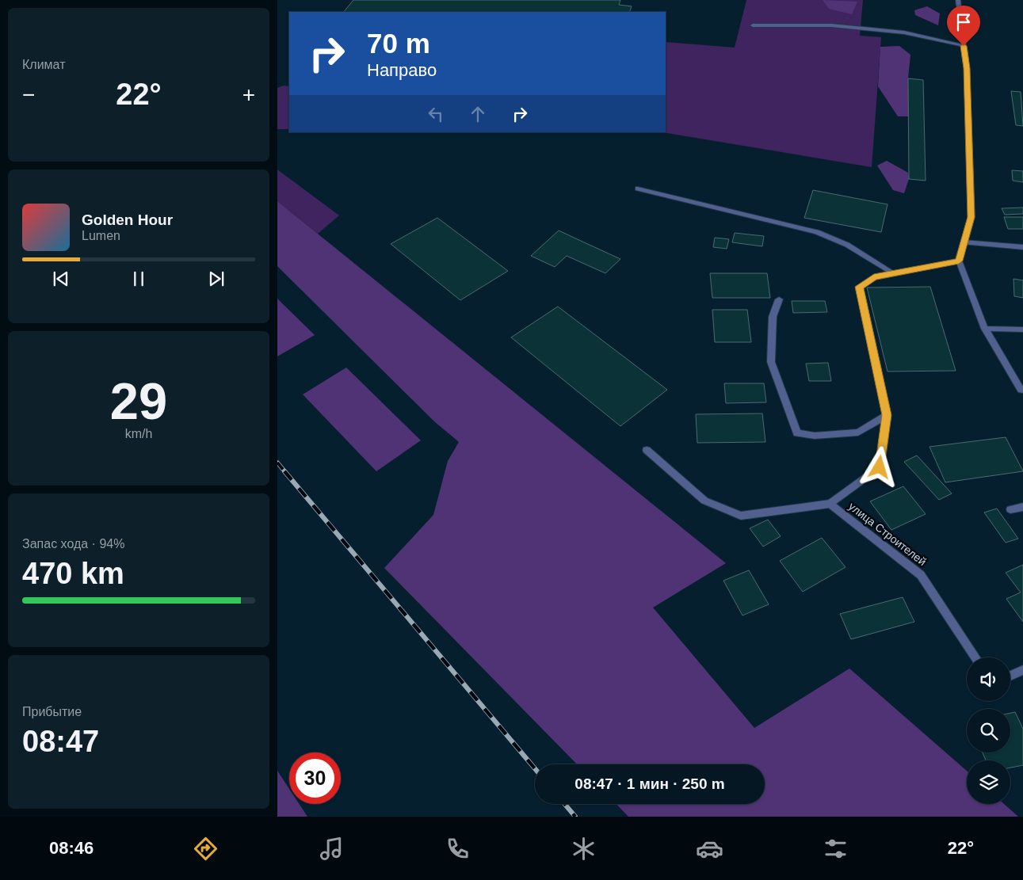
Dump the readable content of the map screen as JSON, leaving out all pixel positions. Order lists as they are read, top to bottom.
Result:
{
  "streets": {
    "street": ["улица Строителей"]
  },
  "page": {
    "tile": [
      "Климат",
      ["29", "km/h"],
      ["Запас хода · 94%", "470 km"],
      ["Прибытие", "08:47"]
    ],
    "turn": ["70 m", "Направо"],
    "heat": ["−", "22°", "+"],
    "song": ["Golden Hour", "Lumen"],
    "limit": "30",
    "trip": "08:47 · 1 мин · 250 m",
    "tabs": ["08:46", "22°"]
  }
}
